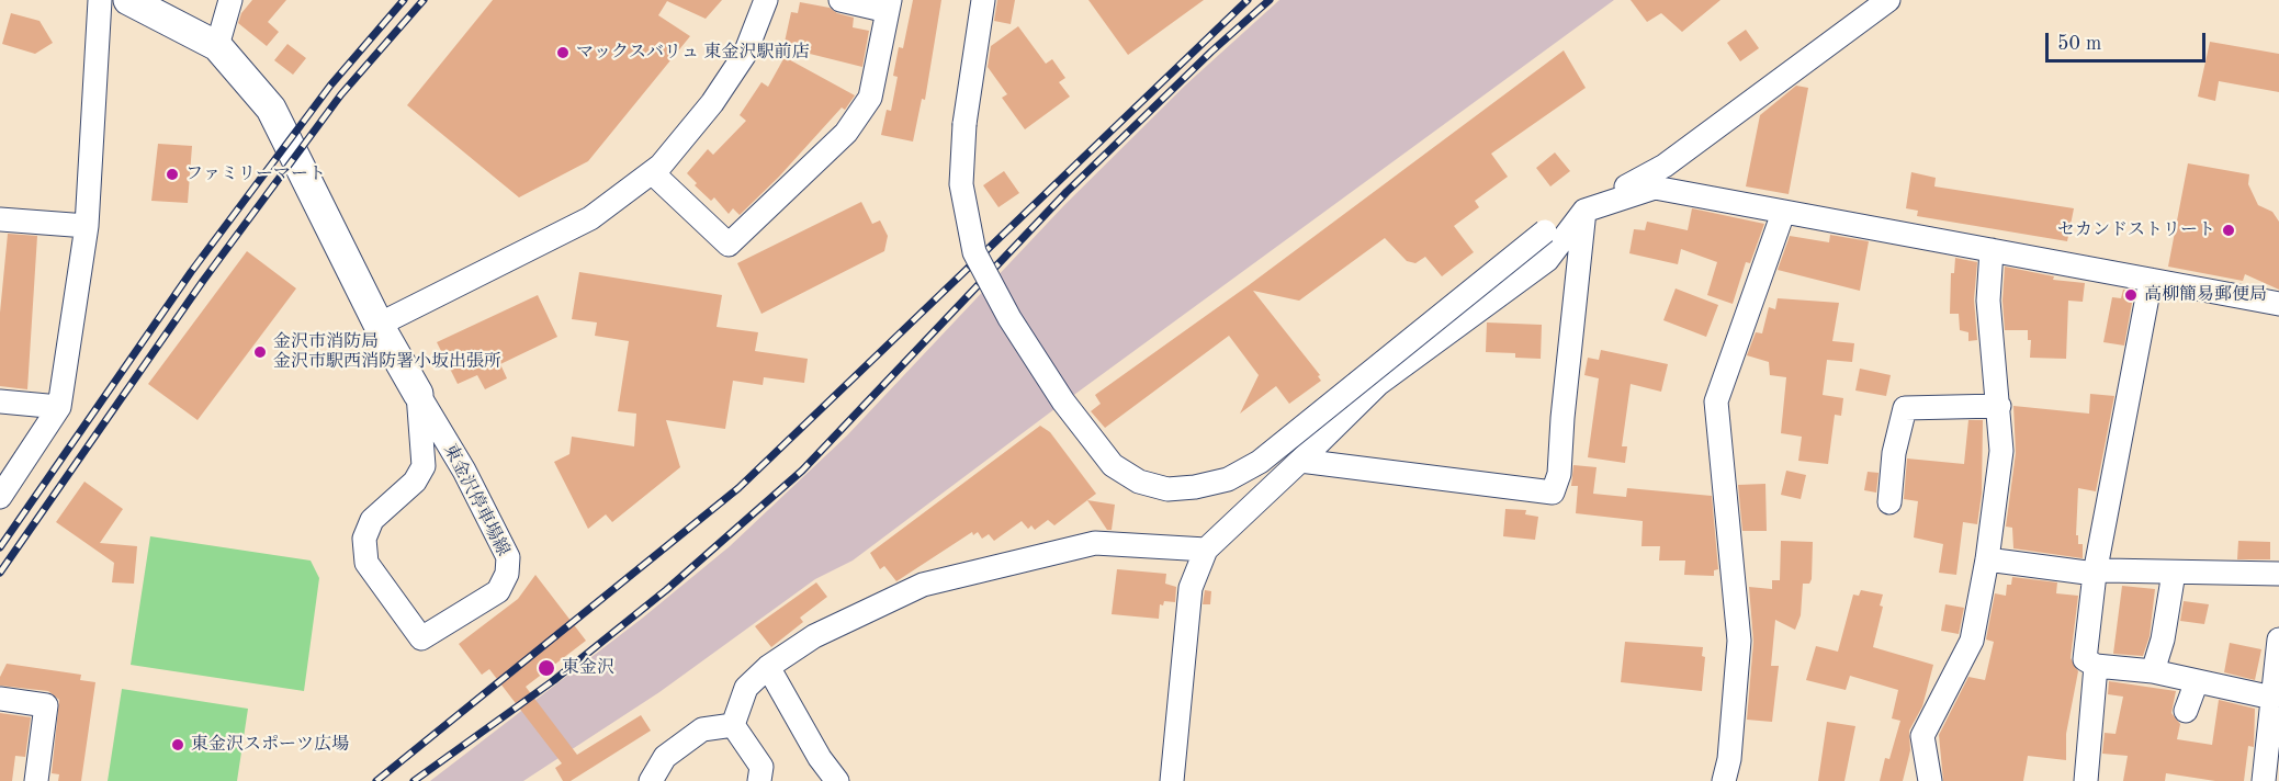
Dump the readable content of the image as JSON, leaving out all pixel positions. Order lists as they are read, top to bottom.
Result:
{
  "streets": {
    "main road": ["東金沢停車場線"]
  },
  "places": [
    "マックスバリュ 東金沢駅前店",
    "ファミリーマート",
    "セカンドストリート",
    "高柳簡易郵便局",
    "金沢市消防局 金沢市駅西消防署小坂出張所",
    "東金沢",
    "東金沢スポーツ広場"
  ],
  "scale_bar": "50 m"
}
